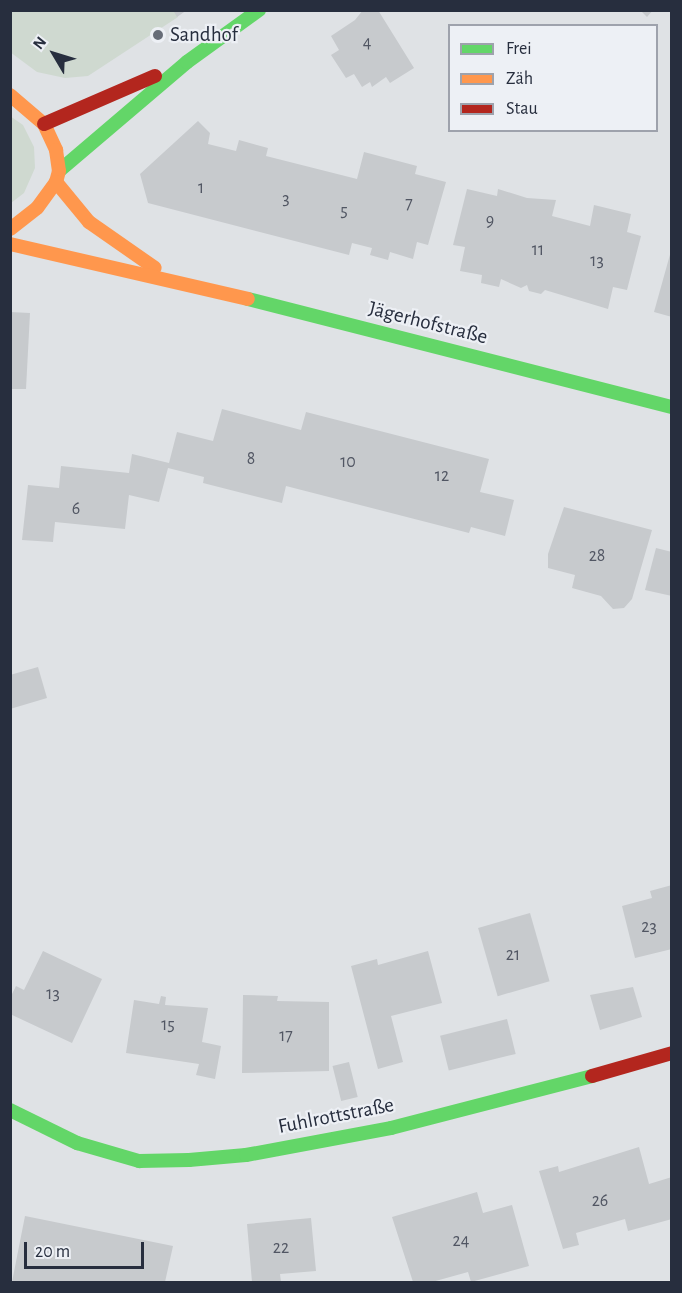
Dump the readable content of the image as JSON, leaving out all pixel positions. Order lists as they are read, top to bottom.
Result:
{
  "streets": {
    "street": ["Jägerhofstraße", "Fuhlrottstraße"]
  },
  "places": ["Sandhof"],
  "house_numbers": [
    "4",
    "1",
    "3",
    "7",
    "5",
    "9",
    "11",
    "13",
    "8",
    "10",
    "12",
    "6",
    "28",
    "23",
    "21",
    "13",
    "15",
    "17",
    "26",
    "24",
    "22"
  ],
  "legend": ["Frei", "Zäh", "Stau"],
  "scale_bar": "20 m",
  "north": "top left"
}
